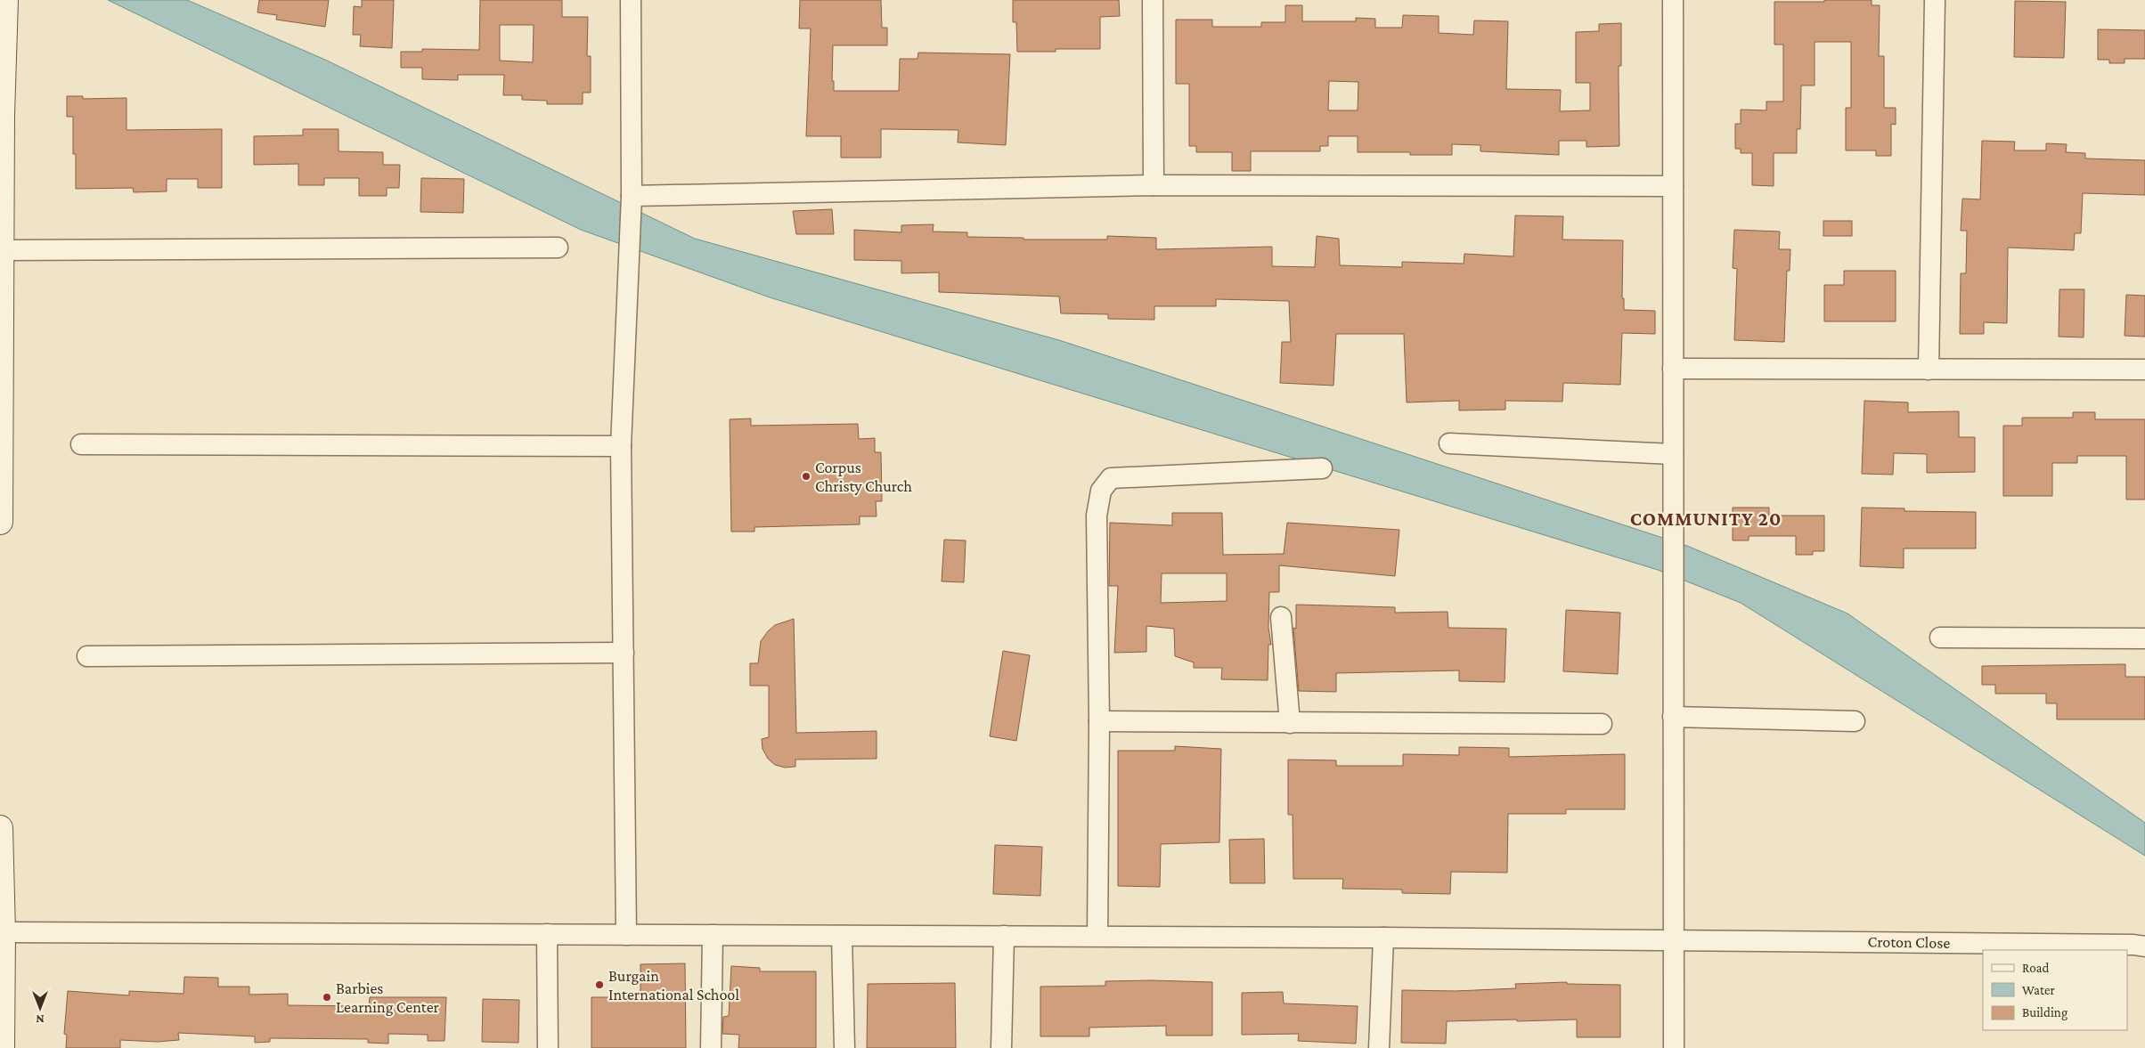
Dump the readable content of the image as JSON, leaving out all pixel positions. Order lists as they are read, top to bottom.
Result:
{
  "streets": {
    "street": ["Croton Close"]
  },
  "districts": ["COMMUNITY 20"],
  "places": ["Corpus Christy Church", "Burgain International School", "Barbies Learning Center"],
  "legend": ["Road", "Water", "Building"],
  "north": "bottom"
}
